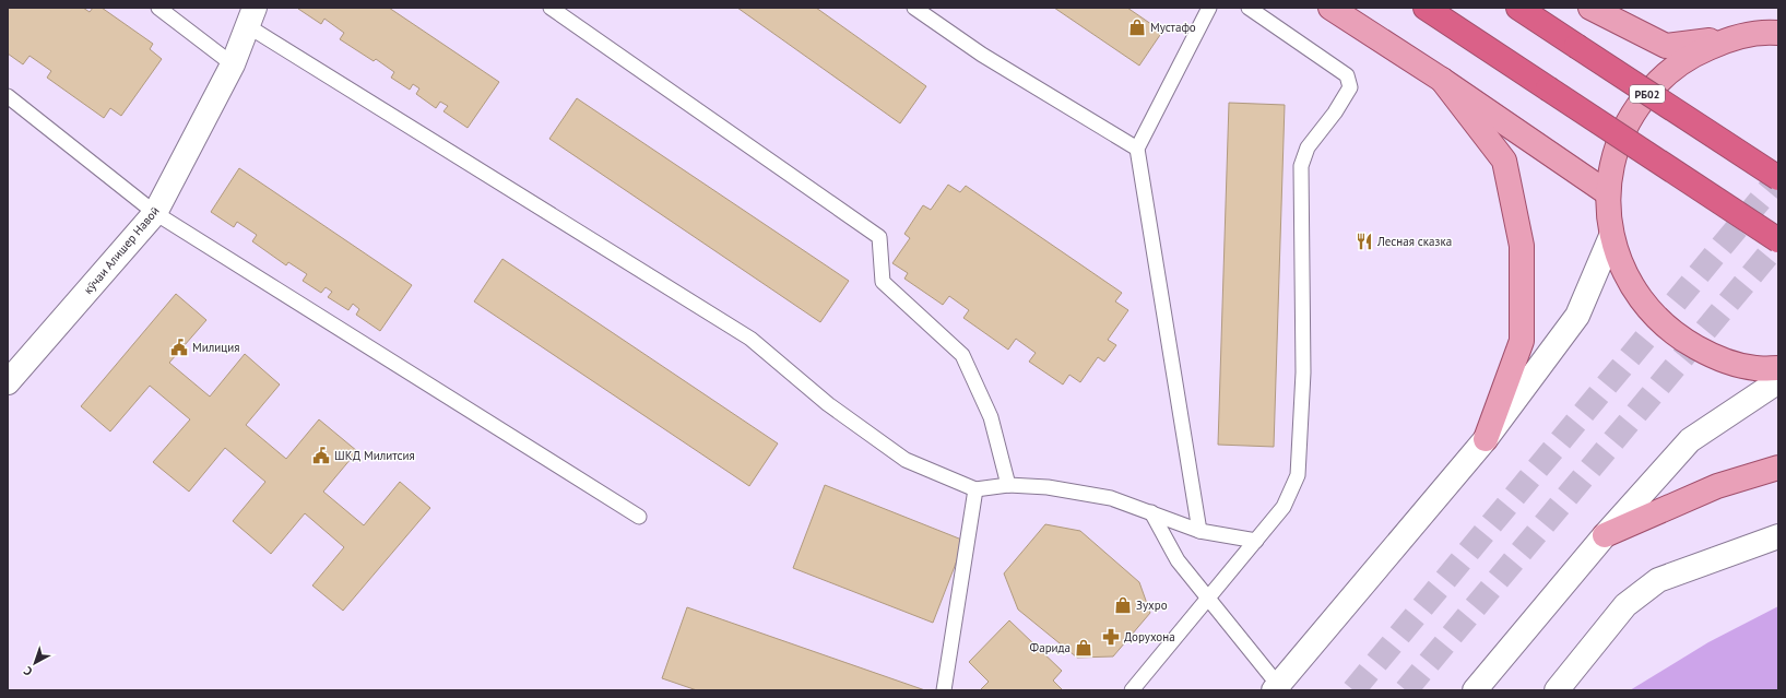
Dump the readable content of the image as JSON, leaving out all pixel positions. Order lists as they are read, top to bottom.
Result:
{
  "streets": {
    "main road": ["РБ02", "кӯчаи Алишер Навоӣ"]
  },
  "places": {
    "shop": ["Мустафо", "Зухро", "Фарида"],
    "restaurant": ["Лесная сказка"],
    "public building": ["Милиция", "ШКД Милитсия"],
    "pharmacy": ["Дорухона"]
  },
  "north": "bottom left"
}
